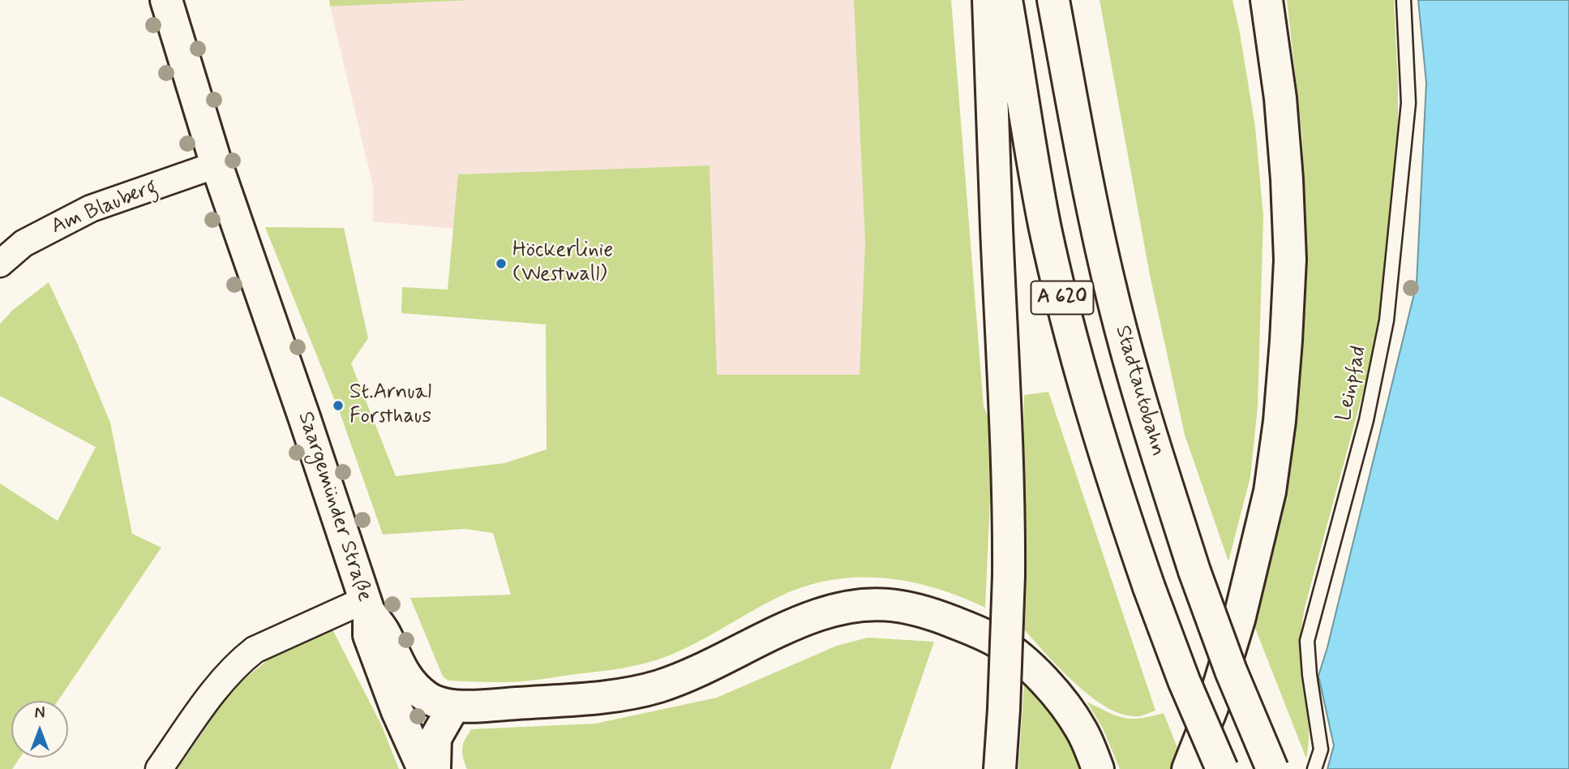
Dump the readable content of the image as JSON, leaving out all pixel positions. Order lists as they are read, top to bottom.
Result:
{
  "streets": {
    "main road": ["A 620", "Stadtautobahn", "Saargemünder Straße"],
    "street": ["Am Blauberg"],
    "lane": ["Leinpfad"]
  },
  "crossings": [
    ["Am Blauberg", "Saargemünder Straße"]
  ],
  "places": ["Höckerlinie (Westwall)", "St.Arnual Forsthaus"],
  "north": "top"
}
